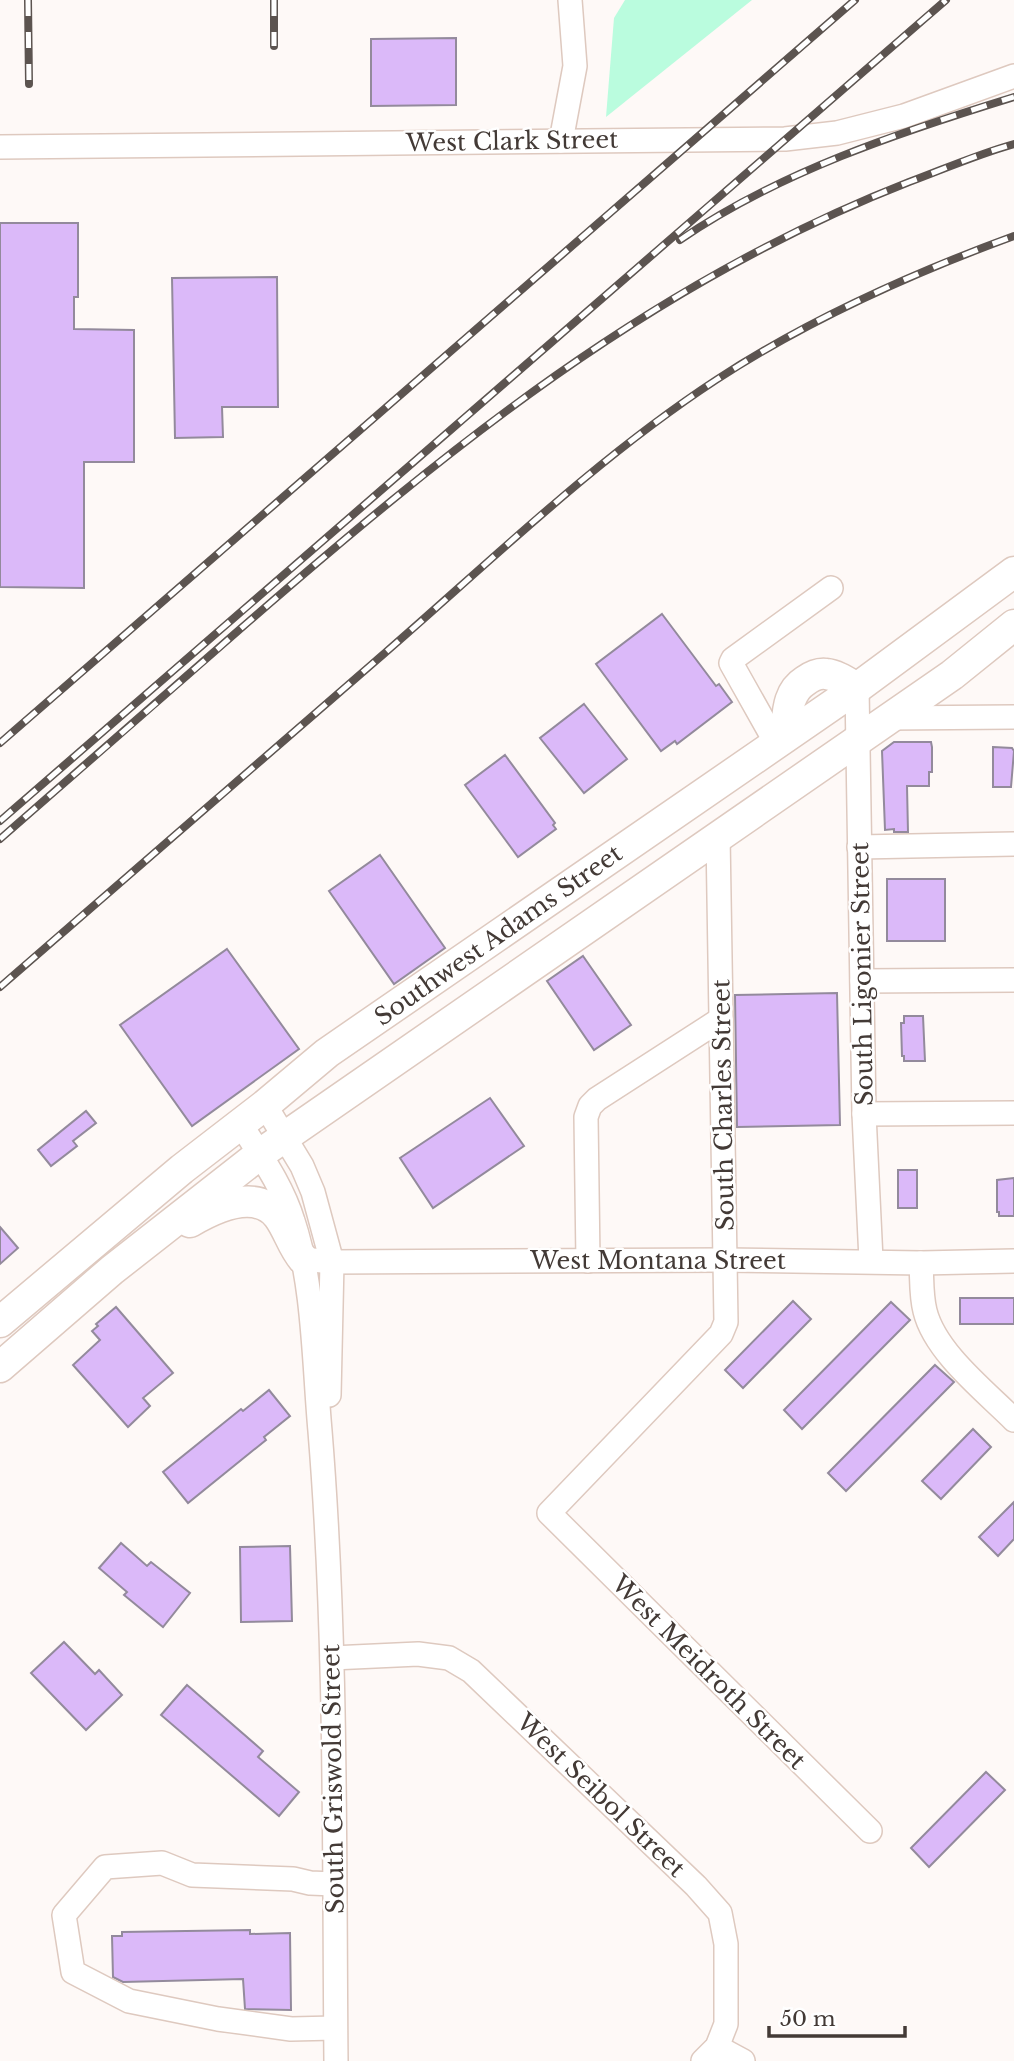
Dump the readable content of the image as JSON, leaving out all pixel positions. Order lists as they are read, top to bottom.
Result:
{
  "streets": {
    "main road": ["Southwest Adams Street"],
    "street": [
      "West Clark Street",
      "South Ligonier Street",
      "South Charles Street",
      "West Montana Street",
      "West Meidroth Street",
      "South Griswold Street",
      "West Seibol Street"
    ]
  },
  "crossings": [
    ["Southwest Adams Street", "South Ligonier Street"],
    ["Southwest Adams Street", "South Charles Street"],
    ["Southwest Adams Street", "South Griswold Street"],
    ["South Ligonier Street", "West Montana Street"],
    ["South Charles Street", "West Montana Street"],
    ["South Charles Street", "West Meidroth Street"],
    ["West Montana Street", "South Griswold Street"],
    ["South Griswold Street", "West Seibol Street"]
  ],
  "scale_bar": "50 m"
}
